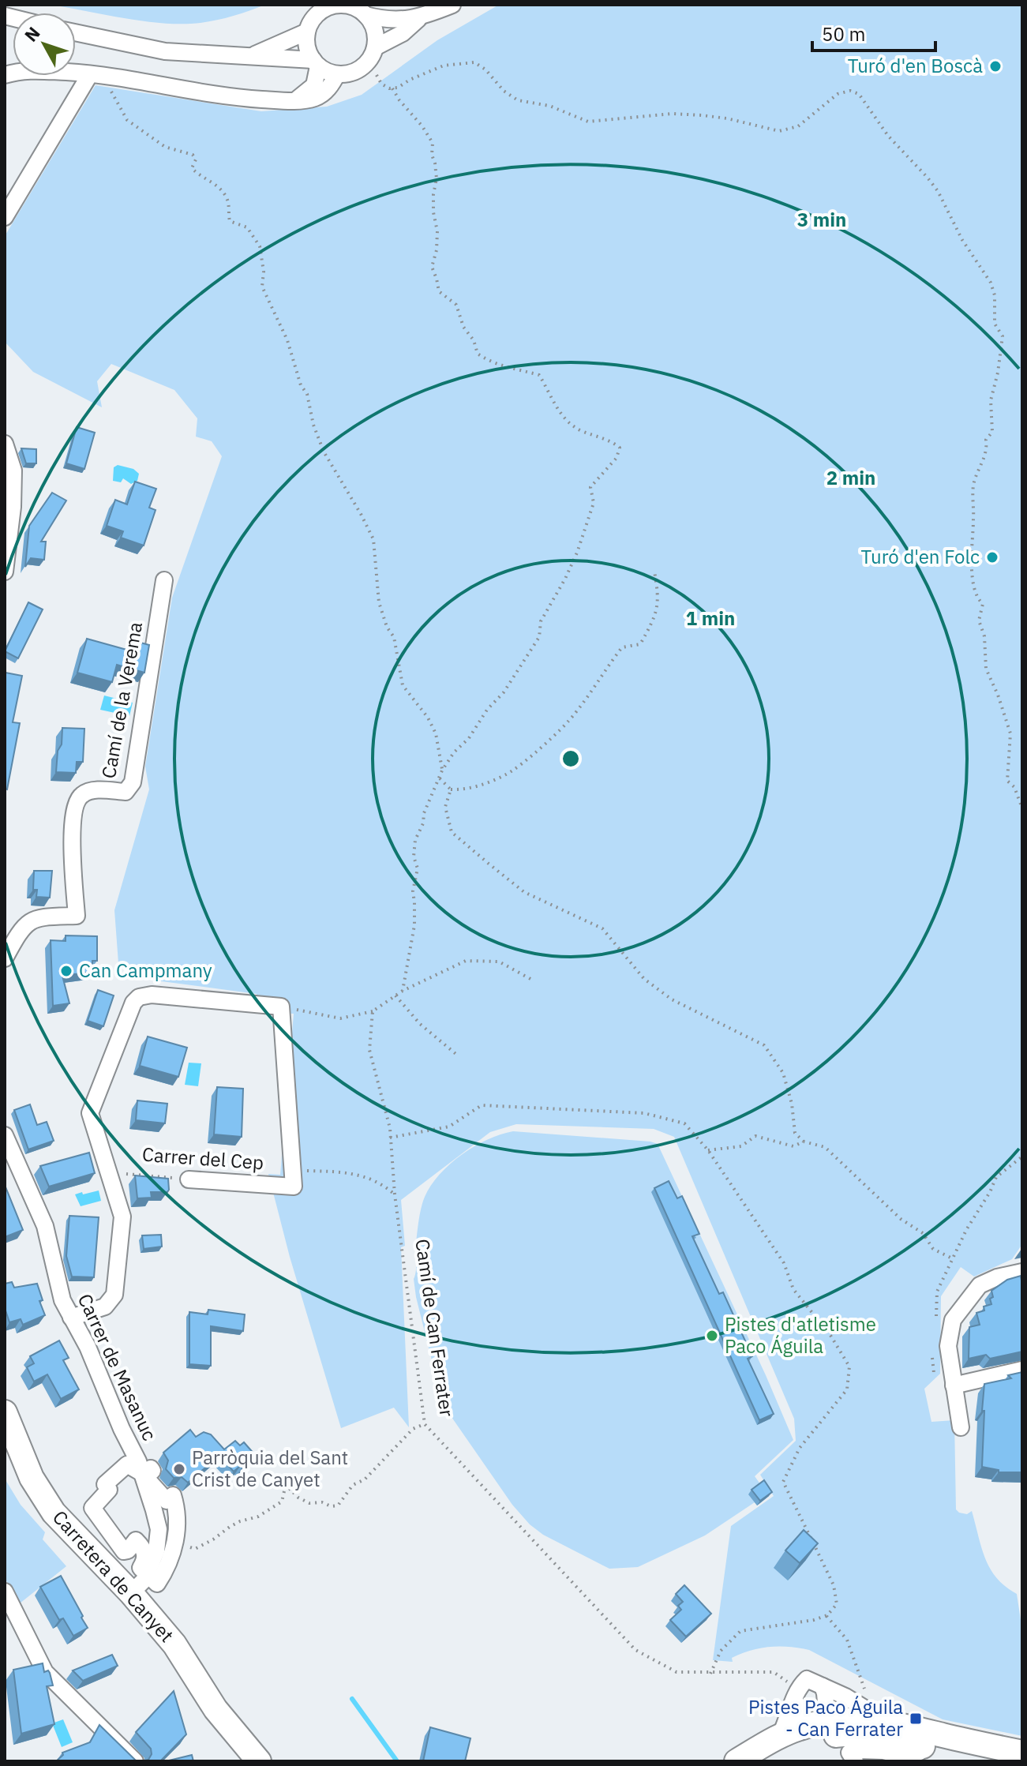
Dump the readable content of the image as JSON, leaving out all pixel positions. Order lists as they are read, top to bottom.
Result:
{
  "streets": {
    "street": [
      "Camí de la Verema",
      "Carrer del Cep",
      "Carrer de Masanuc",
      "Carretera de Canyet"
    ],
    "path": ["Camí de Can Ferrater"]
  },
  "places": {
    "other": [
      "Turó d'en Boscà",
      "Turó d'en Folc",
      "Can Campmany",
      "Pistes d'atletisme Paco Águila",
      "Parròquia del Sant Crist de Canyet"
    ],
    "transit": ["Pistes Paco Águila - Can Ferrater"]
  },
  "scale_bar": "50 m",
  "north": "top left",
  "rings": ["3 min", "2 min", "1 min"]
}
